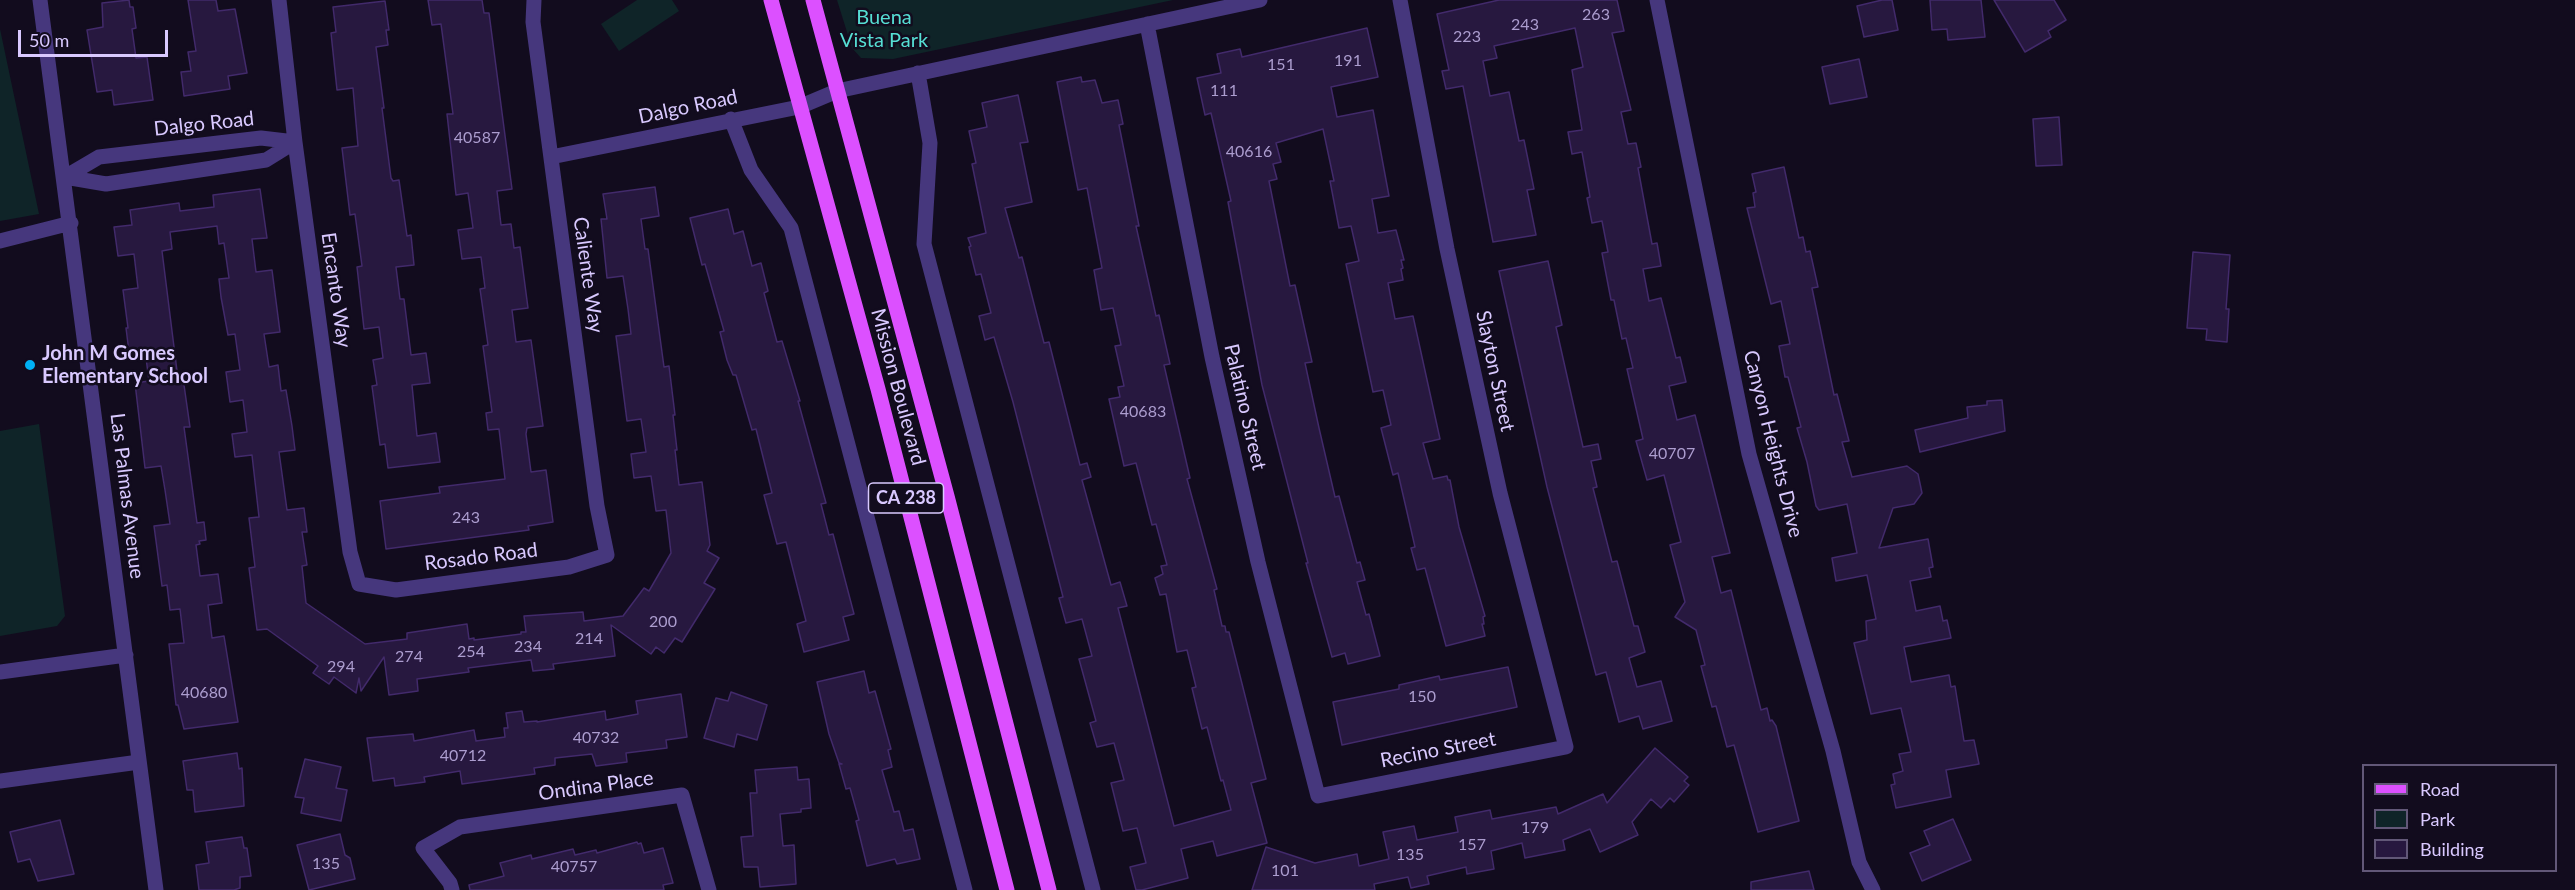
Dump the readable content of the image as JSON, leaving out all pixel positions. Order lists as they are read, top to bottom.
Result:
{
  "streets": {
    "main road": ["Mission Boulevard", "CA 238"],
    "street": [
      "Dalgo Road",
      "Caliente Way",
      "Encanto Way",
      "Slayton Street",
      "Palatino Street",
      "Canyon Heights Drive",
      "Las Palmas Avenue",
      "Rosado Road",
      "Recino Street",
      "Ondina Place"
    ]
  },
  "crossings": [
    ["Dalgo Road", "Caliente Way"],
    ["Dalgo Road", "Encanto Way"],
    ["Dalgo Road", "Mission Boulevard"],
    ["Dalgo Road", "Palatino Street"],
    ["Dalgo Road", "Las Palmas Avenue"],
    ["Caliente Way", "Rosado Road"],
    ["Encanto Way", "Rosado Road"],
    ["Slayton Street", "Recino Street"],
    ["Palatino Street", "Recino Street"]
  ],
  "parks": ["Buena Vista Park"],
  "places": ["John M Gomes Elementary School"],
  "house_numbers": [
    "263",
    "243",
    "223",
    "191",
    "151",
    "111",
    "40587",
    "40616",
    "40683",
    "40707",
    "243",
    "200",
    "214",
    "234",
    "254",
    "274",
    "294",
    "40680",
    "150",
    "40732",
    "40712",
    "179",
    "157",
    "135",
    "135",
    "40757",
    "101"
  ],
  "legend": ["Road", "Park", "Building"],
  "scale_bar": "50 m"
}
